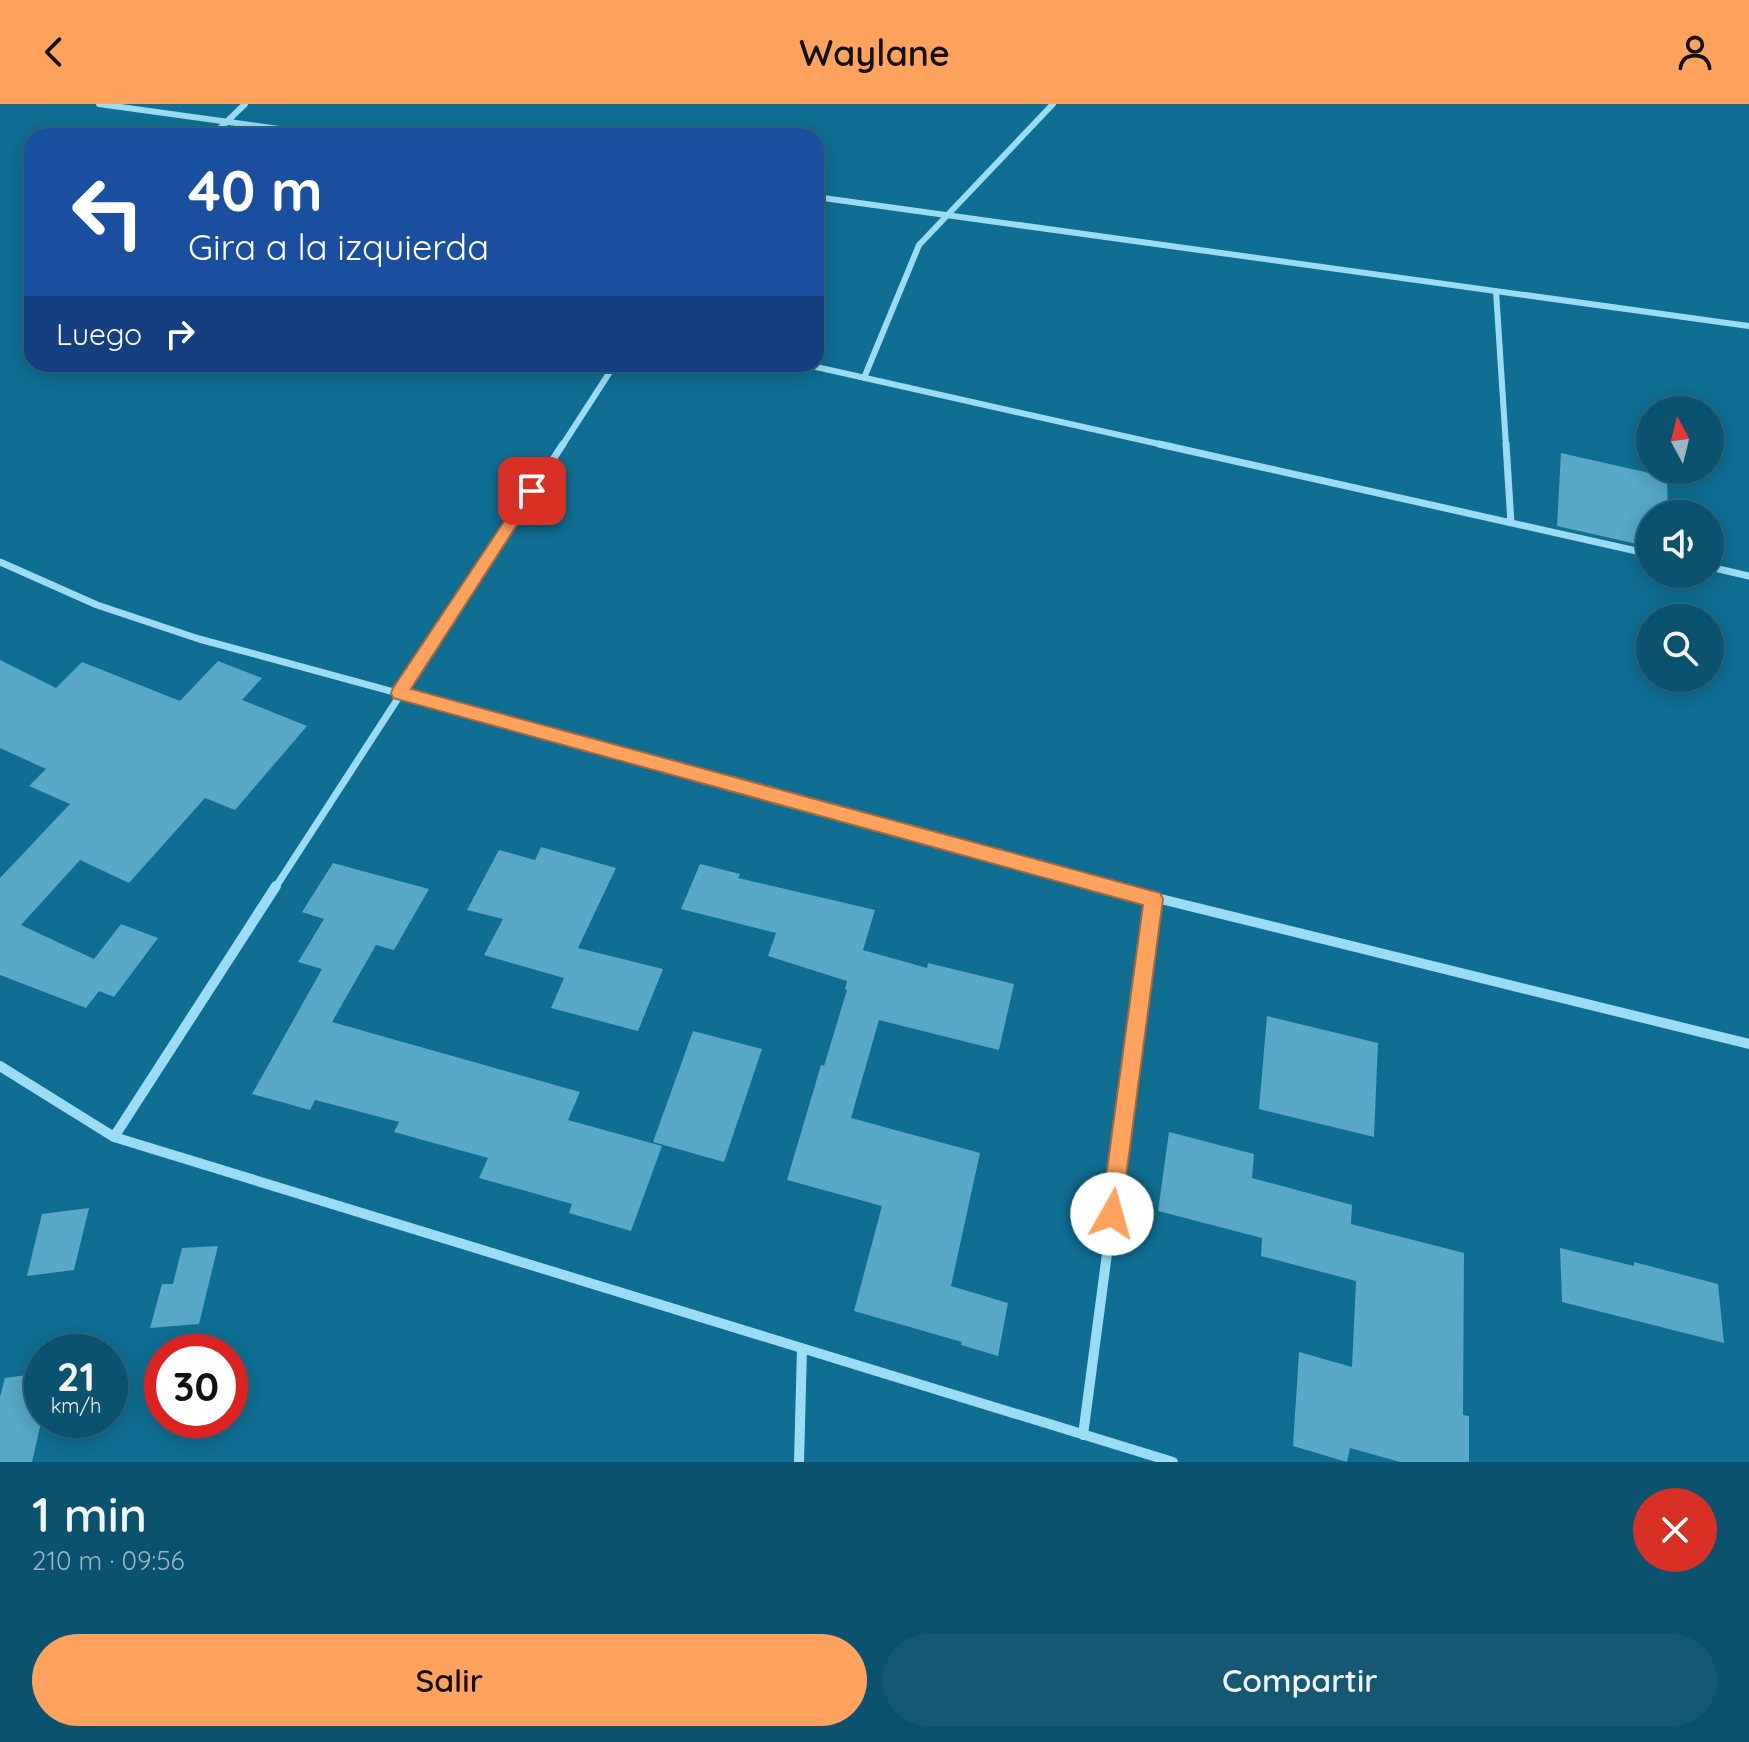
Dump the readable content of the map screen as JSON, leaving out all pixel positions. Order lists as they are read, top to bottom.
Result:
{
  "north": "top",
  "page": {
    "header": "Waylane",
    "turn": ["40 m", "Gira a la izquierda"],
    "then": "Luego",
    "speed": "21 km/h",
    "limit": "30",
    "heading": ["1 min", "210 m · 09:56"],
    "buttons": ["Salir", "Compartir"]
  }
}
